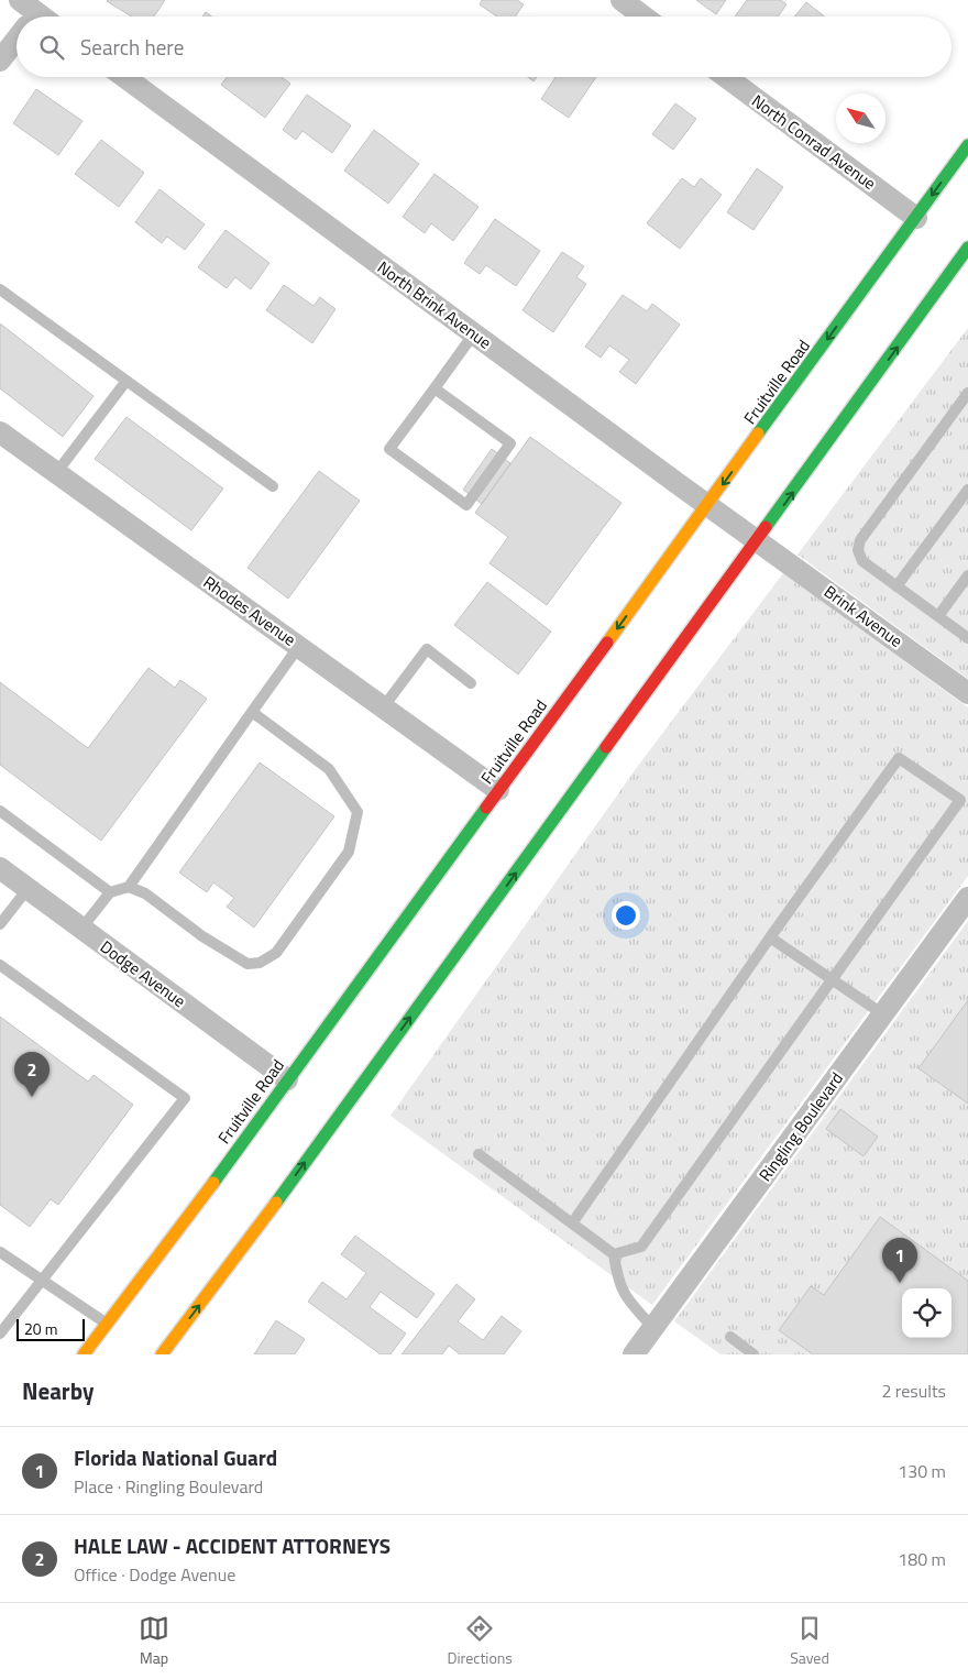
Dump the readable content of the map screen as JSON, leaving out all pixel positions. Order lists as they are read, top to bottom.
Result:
{
  "streets": {
    "main road": ["Fruitville Road"],
    "street": [
      "North Conrad Avenue",
      "North Brink Avenue",
      "Rhodes Avenue",
      "Brink Avenue",
      "Dodge Avenue",
      "Ringling Boulevard"
    ]
  },
  "crossings": [
    ["North Conrad Avenue", "Fruitville Road"],
    ["North Brink Avenue", "Fruitville Road"],
    ["North Brink Avenue", "Brink Avenue"],
    ["Fruitville Road", "Rhodes Avenue"],
    ["Fruitville Road", "Dodge Avenue"]
  ],
  "scale_bar": "20 m",
  "north": "top left",
  "page": {
    "search": "Search here",
    "pins": ["2", "1"],
    "scale": "20 m",
    "heading": ["Nearby", "2 results"],
    "list": [
      {
        "mark": "1",
        "name": "Florida National Guard",
        "note": "Place · Ringling Boulevard",
        "value": "130 m"
      },
      {
        "mark": "2",
        "name": "HALE LAW - ACCIDENT ATTORNEYS",
        "note": "Office · Dodge Avenue",
        "value": "180 m"
      }
    ],
    "nav": ["Map", "Directions", "Saved"]
  }
}
